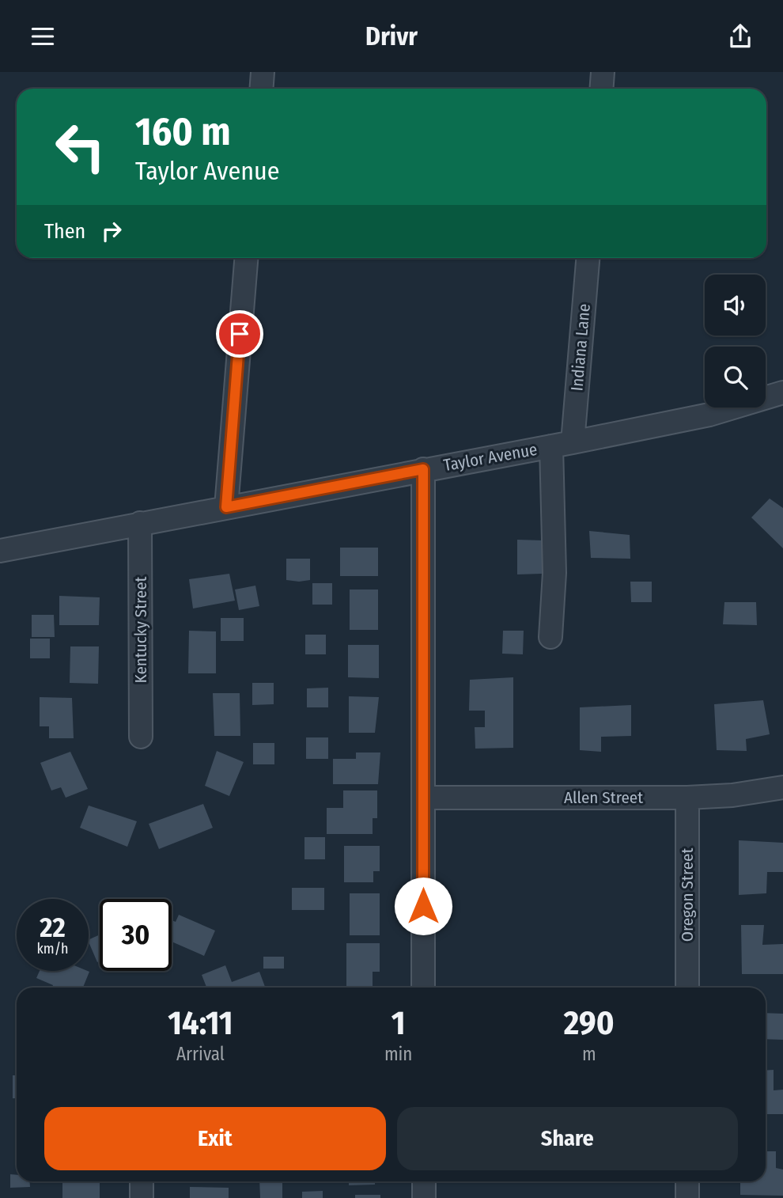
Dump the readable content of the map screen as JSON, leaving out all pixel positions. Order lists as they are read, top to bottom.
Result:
{
  "streets": {
    "street": [
      "Indiana Lane",
      "Taylor Avenue",
      "Kentucky Street",
      "Allen Street",
      "Oregon Street"
    ]
  },
  "crossings": [
    ["Indiana Lane", "Taylor Avenue"],
    ["Taylor Avenue", "Kentucky Street"],
    ["Allen Street", "Oregon Street"]
  ],
  "page": {
    "header": "Drivr",
    "turn": ["160 m", "Taylor Avenue"],
    "then": "Then",
    "speed": "22 km/h",
    "limit": "30",
    "eta": [
      "14:11",
      "Arrival",
      "1",
      "min",
      "290",
      "m"
    ],
    "buttons": ["Exit", "Share"]
  }
}
